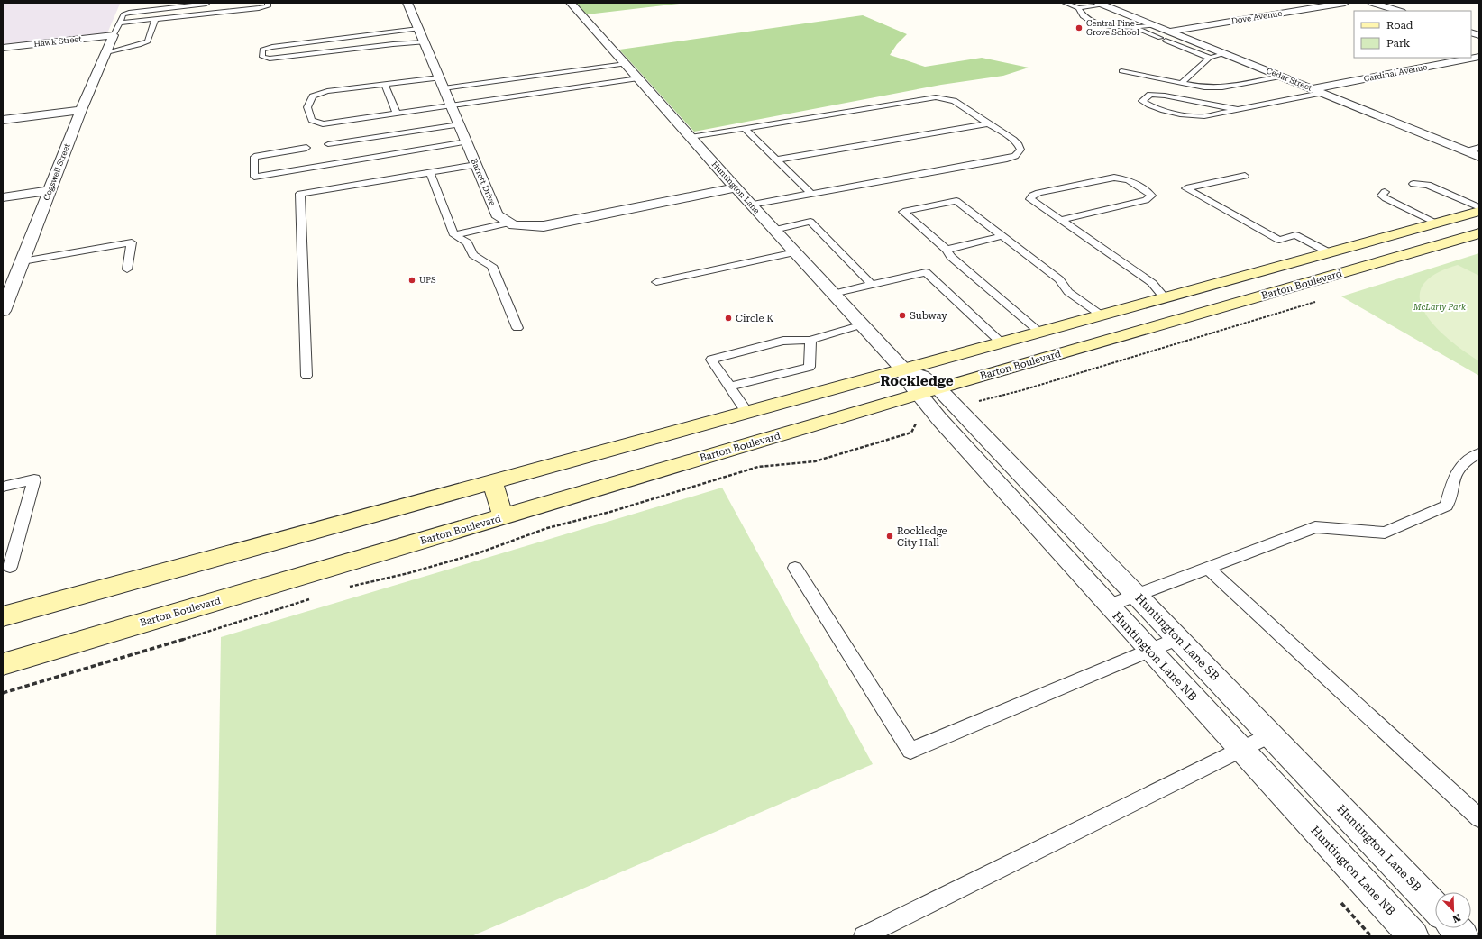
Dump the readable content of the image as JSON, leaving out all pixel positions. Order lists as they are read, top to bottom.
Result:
{
  "streets": {
    "main road": ["Barton Boulevard"],
    "street": [
      "Dove Avenue",
      "Hawk Street",
      "Cardinal Avenue",
      "Cedar Street",
      "Cogswell Street",
      "Barrett Drive",
      "Huntington Lane",
      "Huntington Lane SB",
      "Huntington Lane NB"
    ]
  },
  "crossings": [
    ["Dove Avenue", "Cedar Street"],
    ["Hawk Street", "Cogswell Street"],
    ["Cardinal Avenue", "Cedar Street"],
    ["Barrett Drive", "Huntington Lane"],
    ["Huntington Lane", "Huntington Lane NB"],
    ["Barton Boulevard", "Huntington Lane NB"],
    ["Huntington Lane SB", "Huntington Lane NB"]
  ],
  "districts": ["Rockledge"],
  "parks": ["McLarty Park"],
  "places": [
    "Central Pine Grove School",
    "UPS",
    "Subway",
    "Circle K",
    "Rockledge City Hall"
  ],
  "legend": ["Road", "Park"],
  "north": "bottom right"
}
